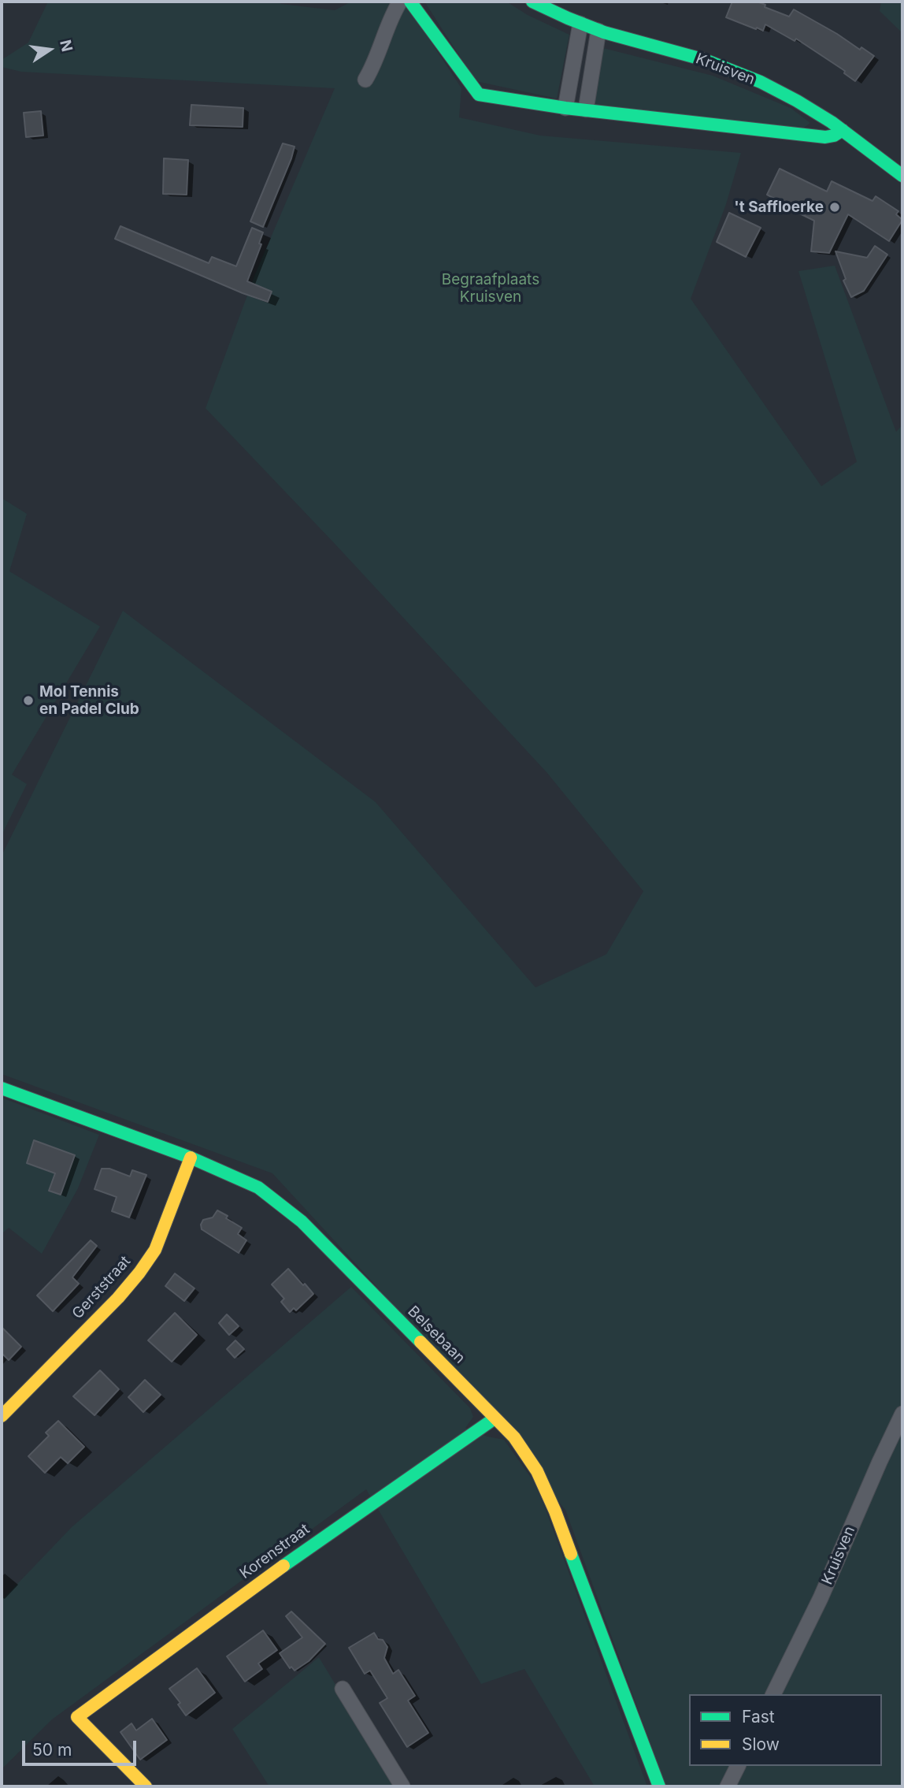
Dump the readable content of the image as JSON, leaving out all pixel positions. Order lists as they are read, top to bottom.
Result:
{
  "streets": {
    "street": [
      "Kruisven",
      "Gerststraat",
      "Belsebaan",
      "Korenstraat"
    ]
  },
  "crossings": [
    ["Gerststraat", "Belsebaan"],
    ["Belsebaan", "Korenstraat"]
  ],
  "parks": ["Begraafplaats Kruisven"],
  "places": ["'t Saffloerke", "Mol Tennis en Padel Club"],
  "legend": ["Fast", "Slow"],
  "scale_bar": "50 m",
  "north": "right"
}
